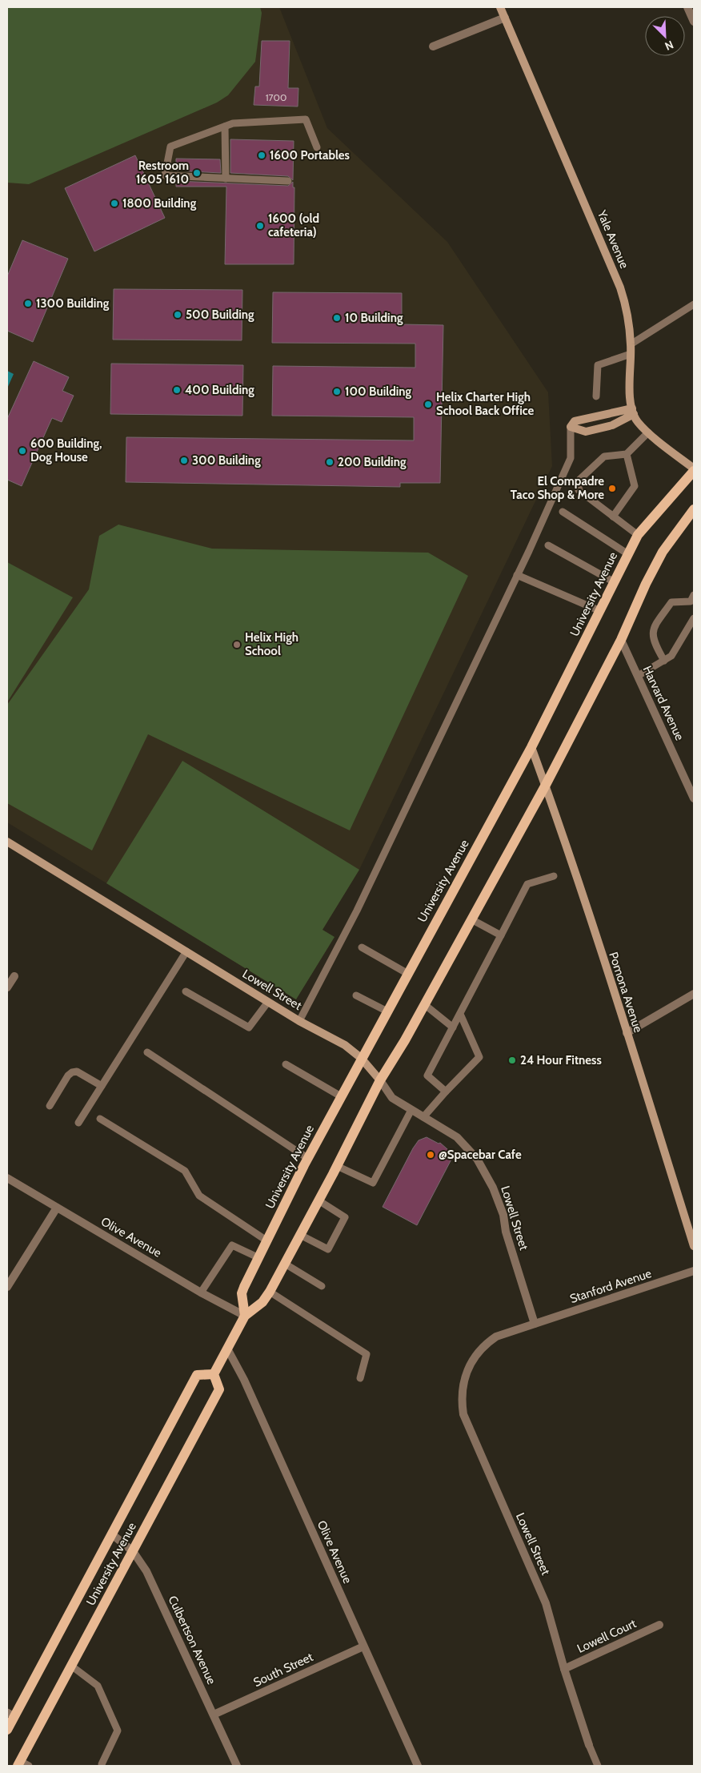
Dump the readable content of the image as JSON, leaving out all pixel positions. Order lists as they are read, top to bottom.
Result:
{
  "streets": {
    "main road": ["University Avenue"],
    "street": [
      "Yale Avenue",
      "Harvard Avenue",
      "Lowell Street",
      "Pomona Avenue",
      "Olive Avenue",
      "Stanford Avenue",
      "Lowell Court",
      "Culbertson Avenue",
      "South Street"
    ]
  },
  "crossings": [
    ["University Avenue", "Lowell Street"],
    ["University Avenue", "Pomona Avenue"],
    ["University Avenue", "Olive Avenue"],
    ["University Avenue", "Culbertson Avenue"],
    ["Lowell Street", "Stanford Avenue"],
    ["Lowell Street", "Lowell Court"],
    ["Olive Avenue", "South Street"],
    ["Culbertson Avenue", "South Street"]
  ],
  "places": [
    "1600 Portables",
    "Restroom 1605 1610",
    "1800 Building",
    "1600 (old cafeteria)",
    "1300 Building",
    "500 Building",
    "10 Building",
    "400 Building",
    "100 Building",
    "Helix Charter High School Back Office",
    "600 Building, Dog House",
    "300 Building",
    "200 Building",
    "El Compadre Taco Shop & More",
    "Helix High School",
    "24 Hour Fitness",
    "@Spacebar Cafe"
  ],
  "house_numbers": ["1700"],
  "north": "bottom right"
}
